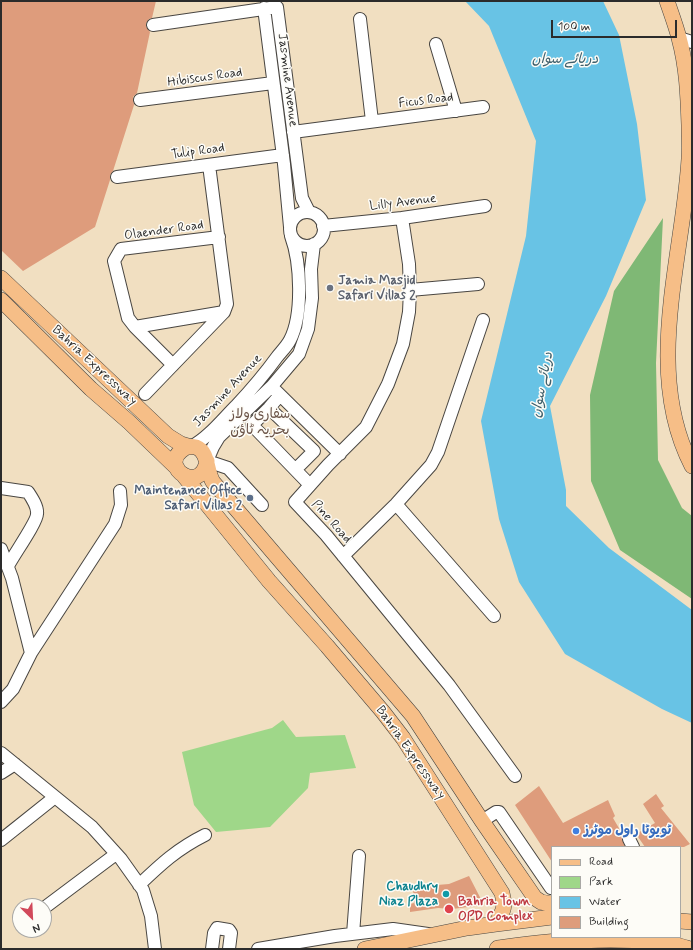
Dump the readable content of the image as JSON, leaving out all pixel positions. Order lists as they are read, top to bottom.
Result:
{
  "streets": {
    "main road": ["Bahria Expressway"],
    "street": [
      "Hibiscus Road",
      "Jasmine Avenue",
      "Ficus Road",
      "Tulip Road",
      "Lilly Avenue",
      "Olaender Road",
      "Pine Road"
    ]
  },
  "crossings": [
    ["Hibiscus Road", "Jasmine Avenue"],
    ["Jasmine Avenue", "Ficus Road"],
    ["Jasmine Avenue", "Tulip Road"],
    ["Jasmine Avenue", "Lilly Avenue"],
    ["Jasmine Avenue", "Bahria Expressway"],
    ["Lilly Avenue", "Pine Road"]
  ],
  "districts": ["سفاری ولاز بحریہ ٹاؤن"],
  "water": ["دریائے سواں"],
  "places": [
    "Jamia Masjid Safari Villas 2",
    "Maintenance Office Safari Villas 2",
    "ٹویوٹا راول موٹرز",
    "Chaudhry Niaz Plaza",
    "Bahria Town OPD Complex"
  ],
  "legend": [
    "Road",
    "Park",
    "Water",
    "Building"
  ],
  "scale_bar": "100 m",
  "north": "bottom right"
}
